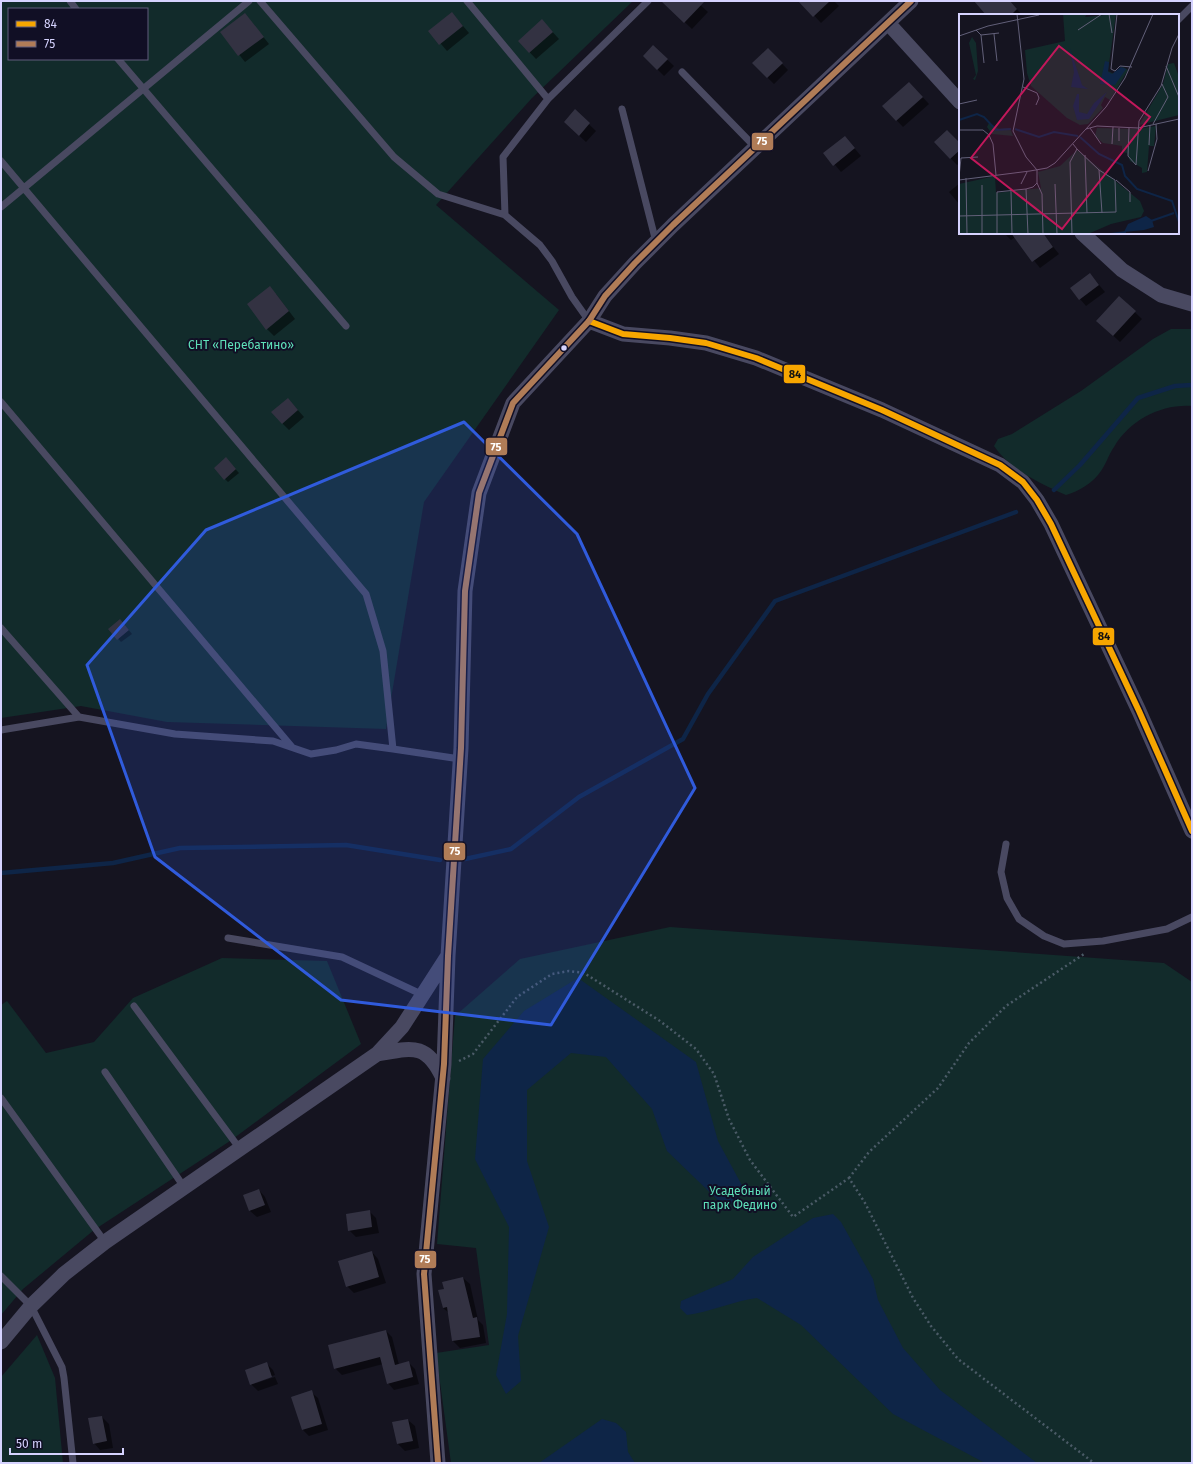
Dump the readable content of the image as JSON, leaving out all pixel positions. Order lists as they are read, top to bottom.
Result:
{
  "parks": ["СНТ «Перебатино»", "Усадебный парк Федино"],
  "lines": ["transit line 75", "transit line 84"],
  "legend": ["84", "75"],
  "scale_bar": "50 m"
}
